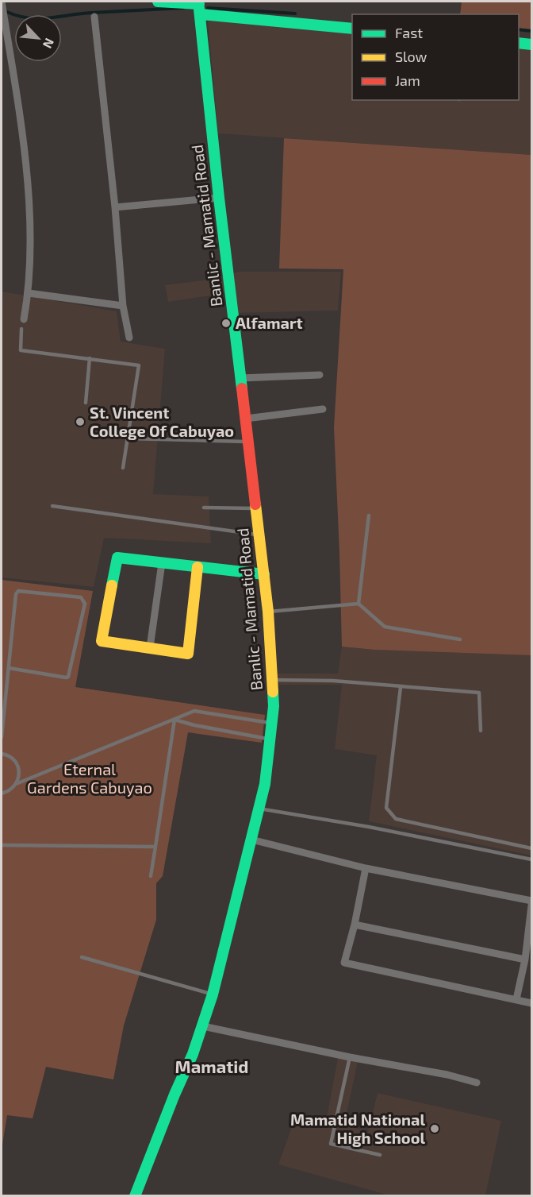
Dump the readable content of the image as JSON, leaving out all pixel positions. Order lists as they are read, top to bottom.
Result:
{
  "streets": {
    "main road": ["Banlic - Mamatid Road"]
  },
  "districts": ["Mamatid"],
  "parks": ["Eternal Gardens Cabuyao"],
  "places": ["Alfamart", "St. Vincent College Of Cabuyao", "Mamatid National High School"],
  "legend": ["Fast", "Slow", "Jam"],
  "north": "bottom right"
}
